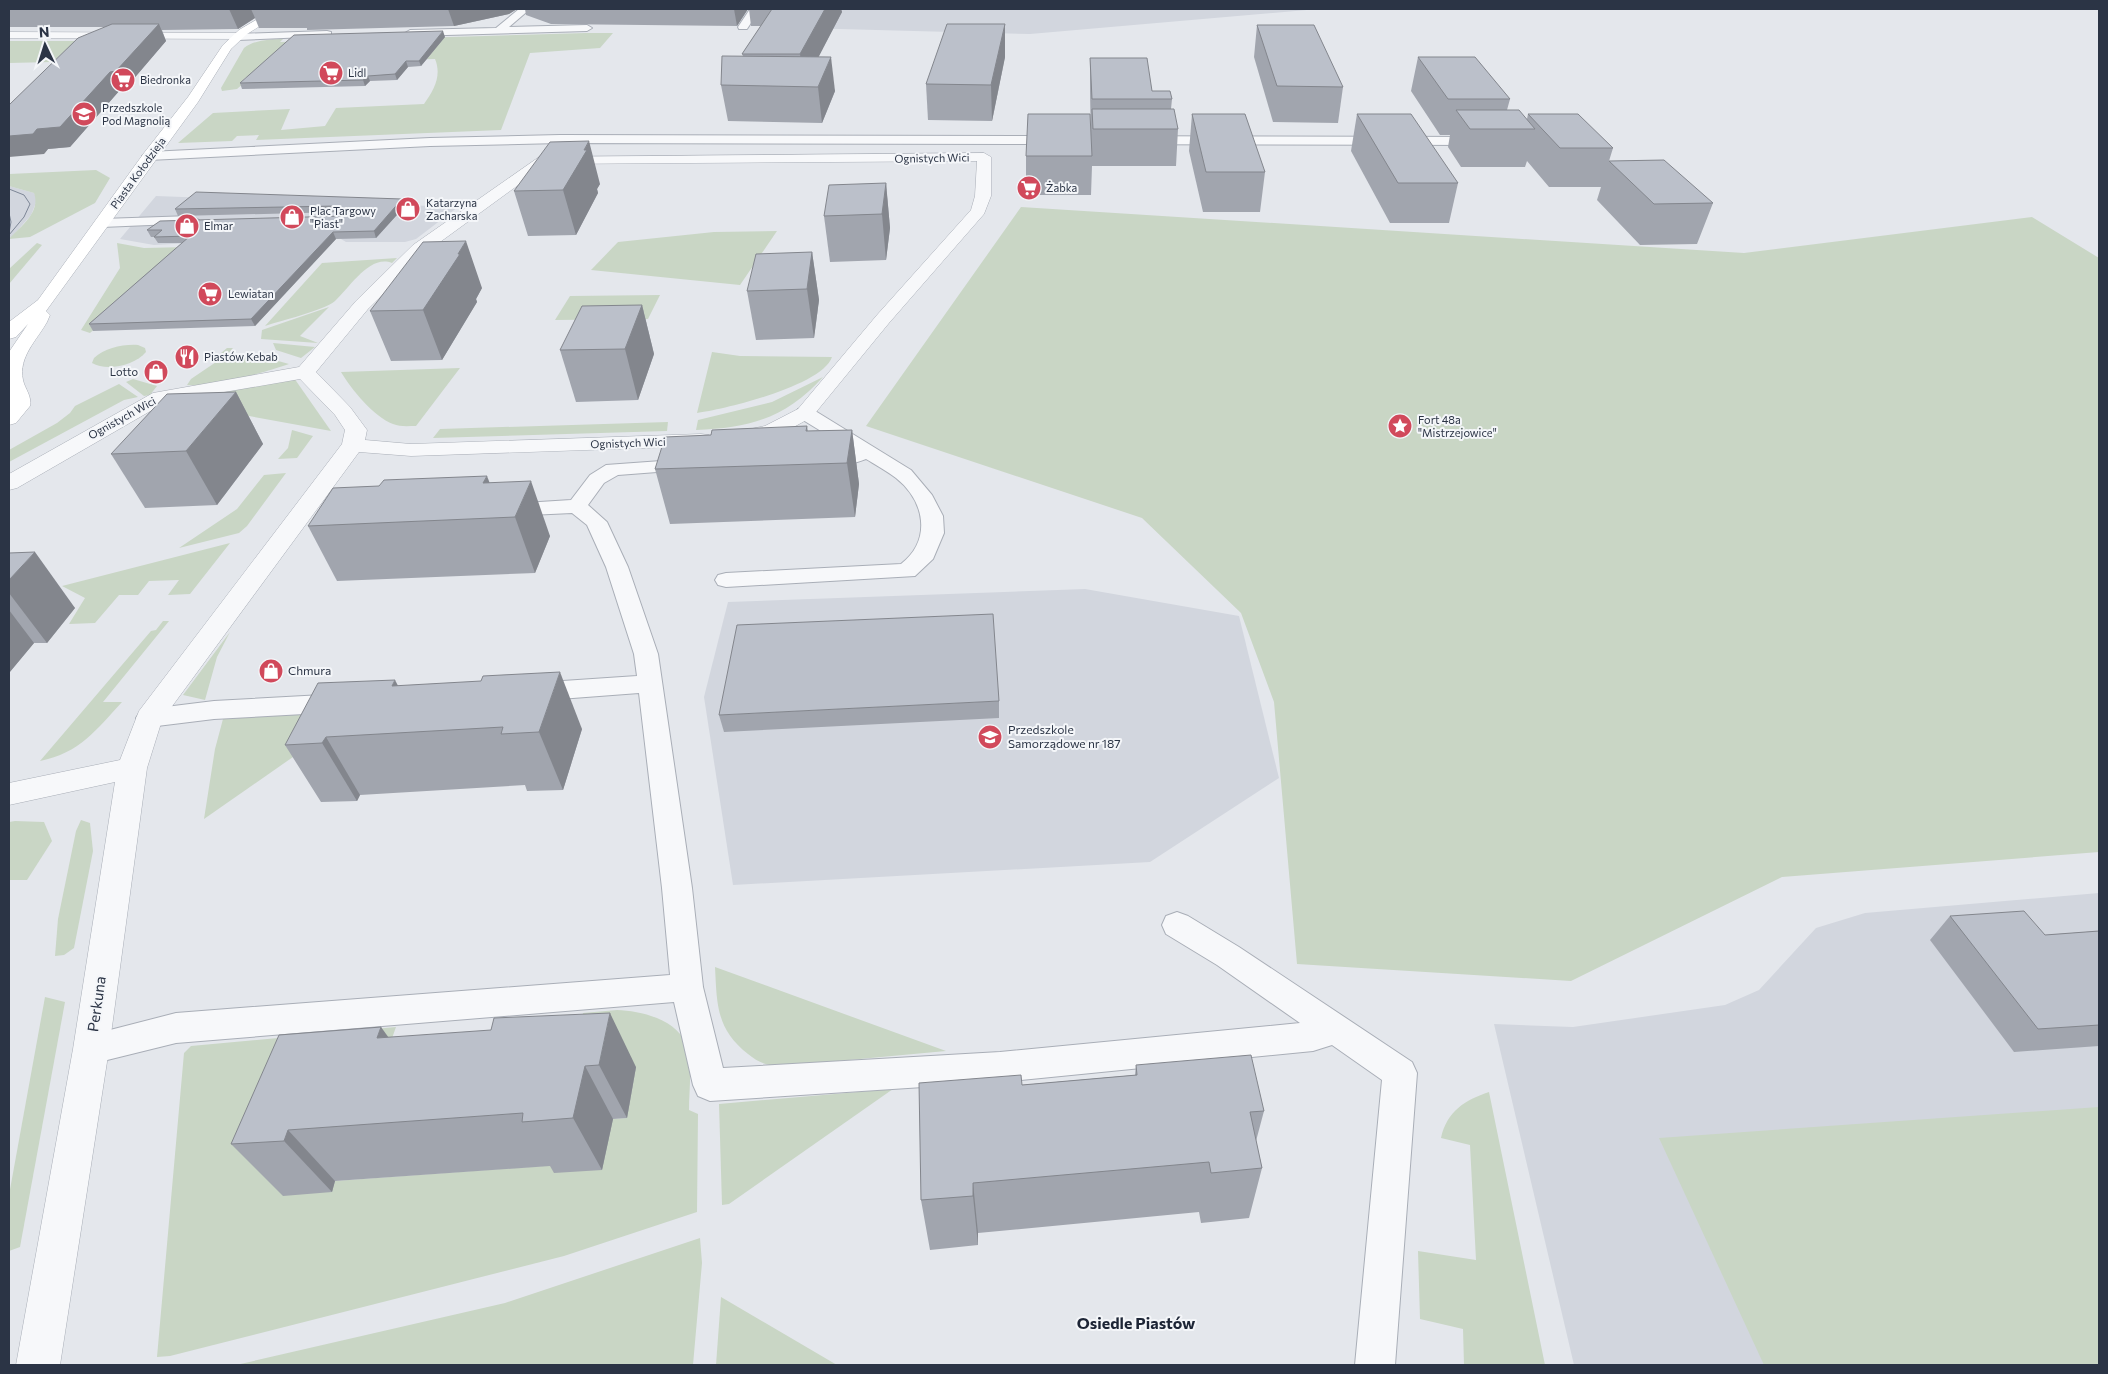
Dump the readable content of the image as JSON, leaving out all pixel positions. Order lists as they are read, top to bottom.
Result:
{
  "streets": {
    "street": ["Ognistych Wici", "Piasta Kołodzieja", "Perkuna"]
  },
  "crossings": [
    ["Ognistych Wici", "Perkuna"]
  ],
  "districts": ["Osiedle Piastów"],
  "places": {
    "supermarket": [
      "Lidl",
      "Biedronka",
      "Żabka",
      "Lewiatan"
    ],
    "school or university": ["Przedszkole Pod Magnolią", "Przedszkole Samorządowe nr 187"],
    "shop": [
      "Katarzyna Zacharska",
      "Plac Targowy \"Piast\"",
      "Elmar",
      "Lotto",
      "Chmura"
    ],
    "restaurant": ["Piastów Kebab"],
    "place": ["Fort 48a \"Mistrzejowice\""]
  },
  "north": "top"
}
